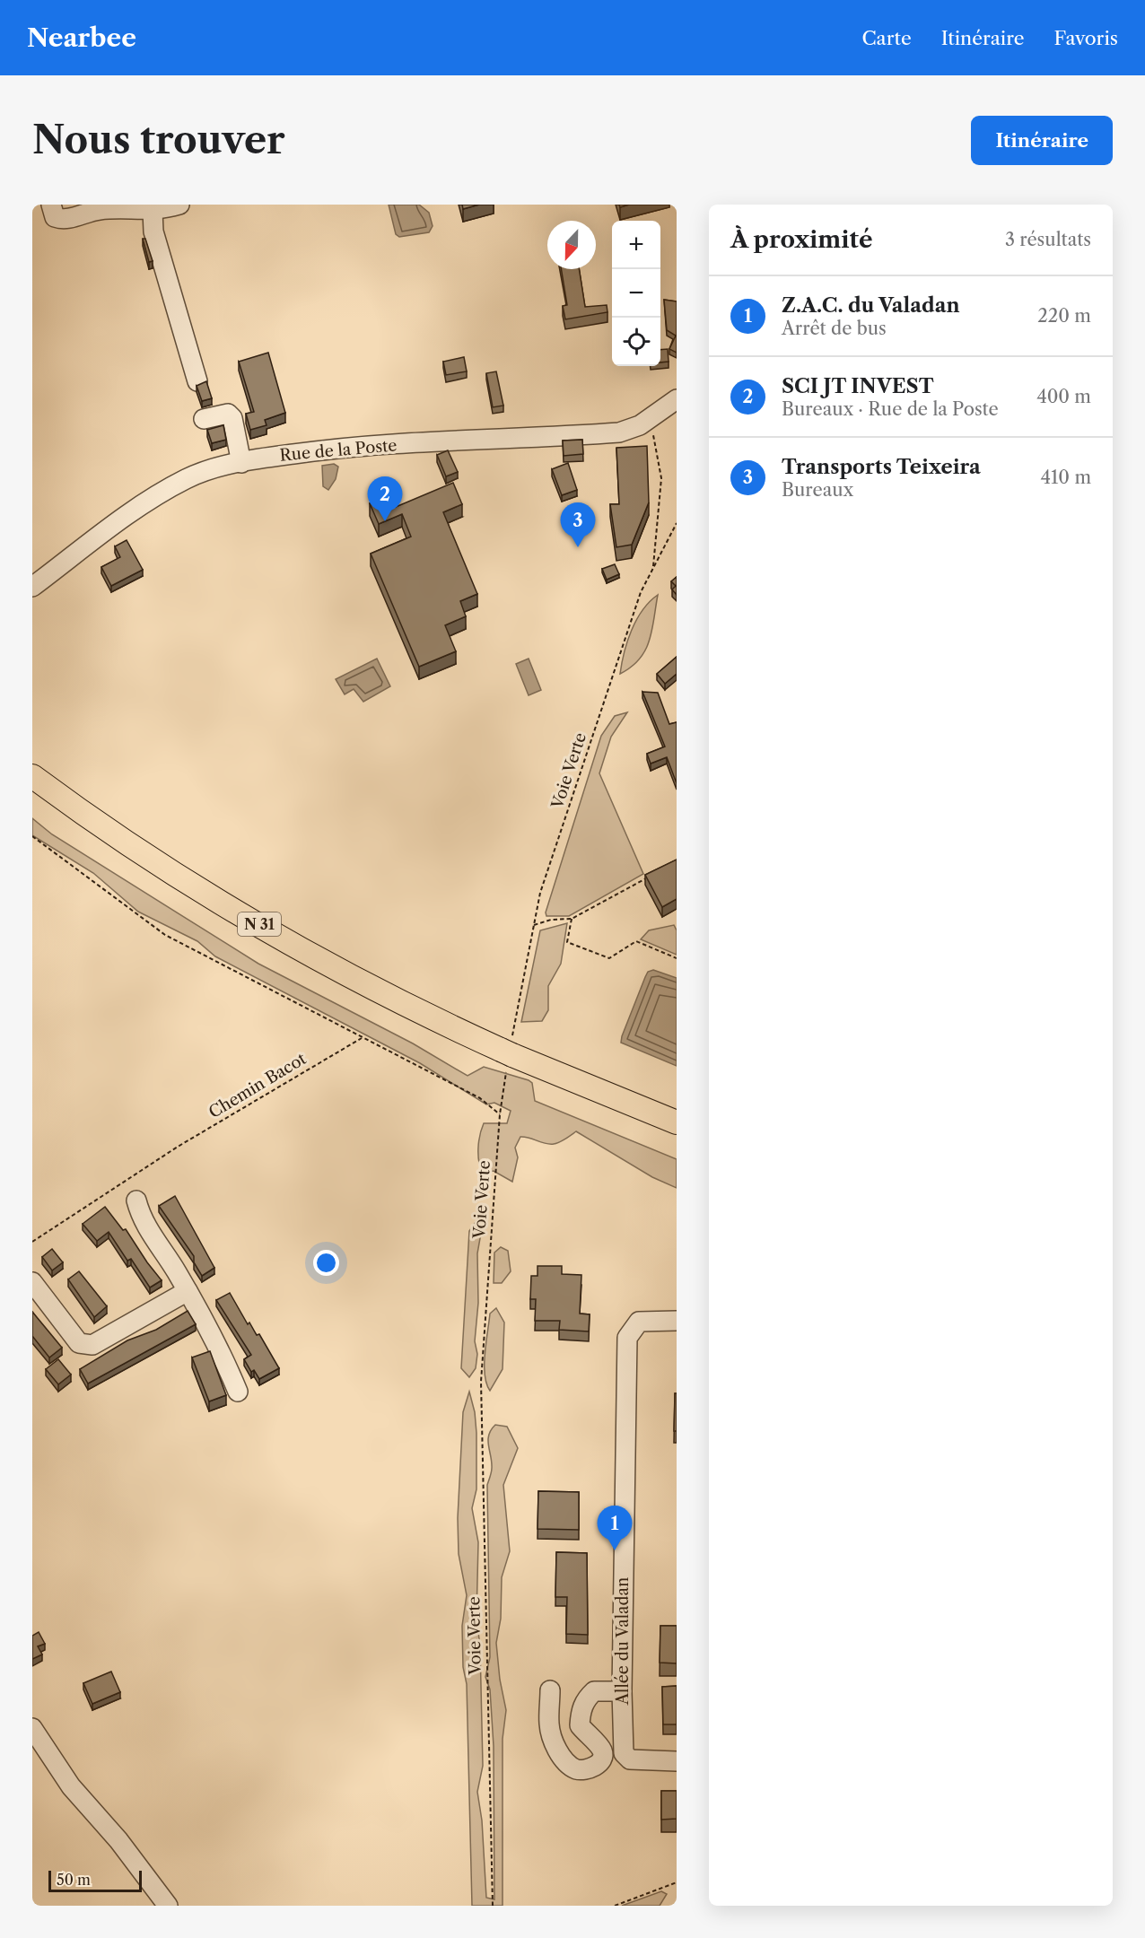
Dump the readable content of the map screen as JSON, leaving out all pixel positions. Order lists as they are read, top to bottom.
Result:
{
  "streets": {
    "main road": ["N 31"],
    "street": ["Rue de la Poste", "Allée du Valadan"],
    "path": ["Voie Verte", "Chemin Bacot"]
  },
  "crossings": [
    ["Voie Verte", "N 31"]
  ],
  "scale_bar": "50 m",
  "north": "bottom",
  "page": {
    "header": "Nearbee",
    "nav": ["Carte", "Itinéraire", "Favoris"],
    "buttons": "Itinéraire",
    "title": "Nous trouver",
    "heading": ["À proximité", "3 résultats"],
    "map_buttons": ["+", "−"],
    "list": [
      {
        "mark": "1",
        "name": "Z.A.C. du Valadan",
        "note": "Arrêt de bus",
        "value": "220 m"
      },
      {
        "mark": "2",
        "name": "SCI JT INVEST",
        "note": "Bureaux · Rue de la Poste",
        "value": "400 m"
      },
      {
        "mark": "3",
        "name": "Transports Teixeira",
        "note": "Bureaux",
        "value": "410 m"
      }
    ],
    "pins": ["2", "3", "1"],
    "scale": "50 m"
  }
}
